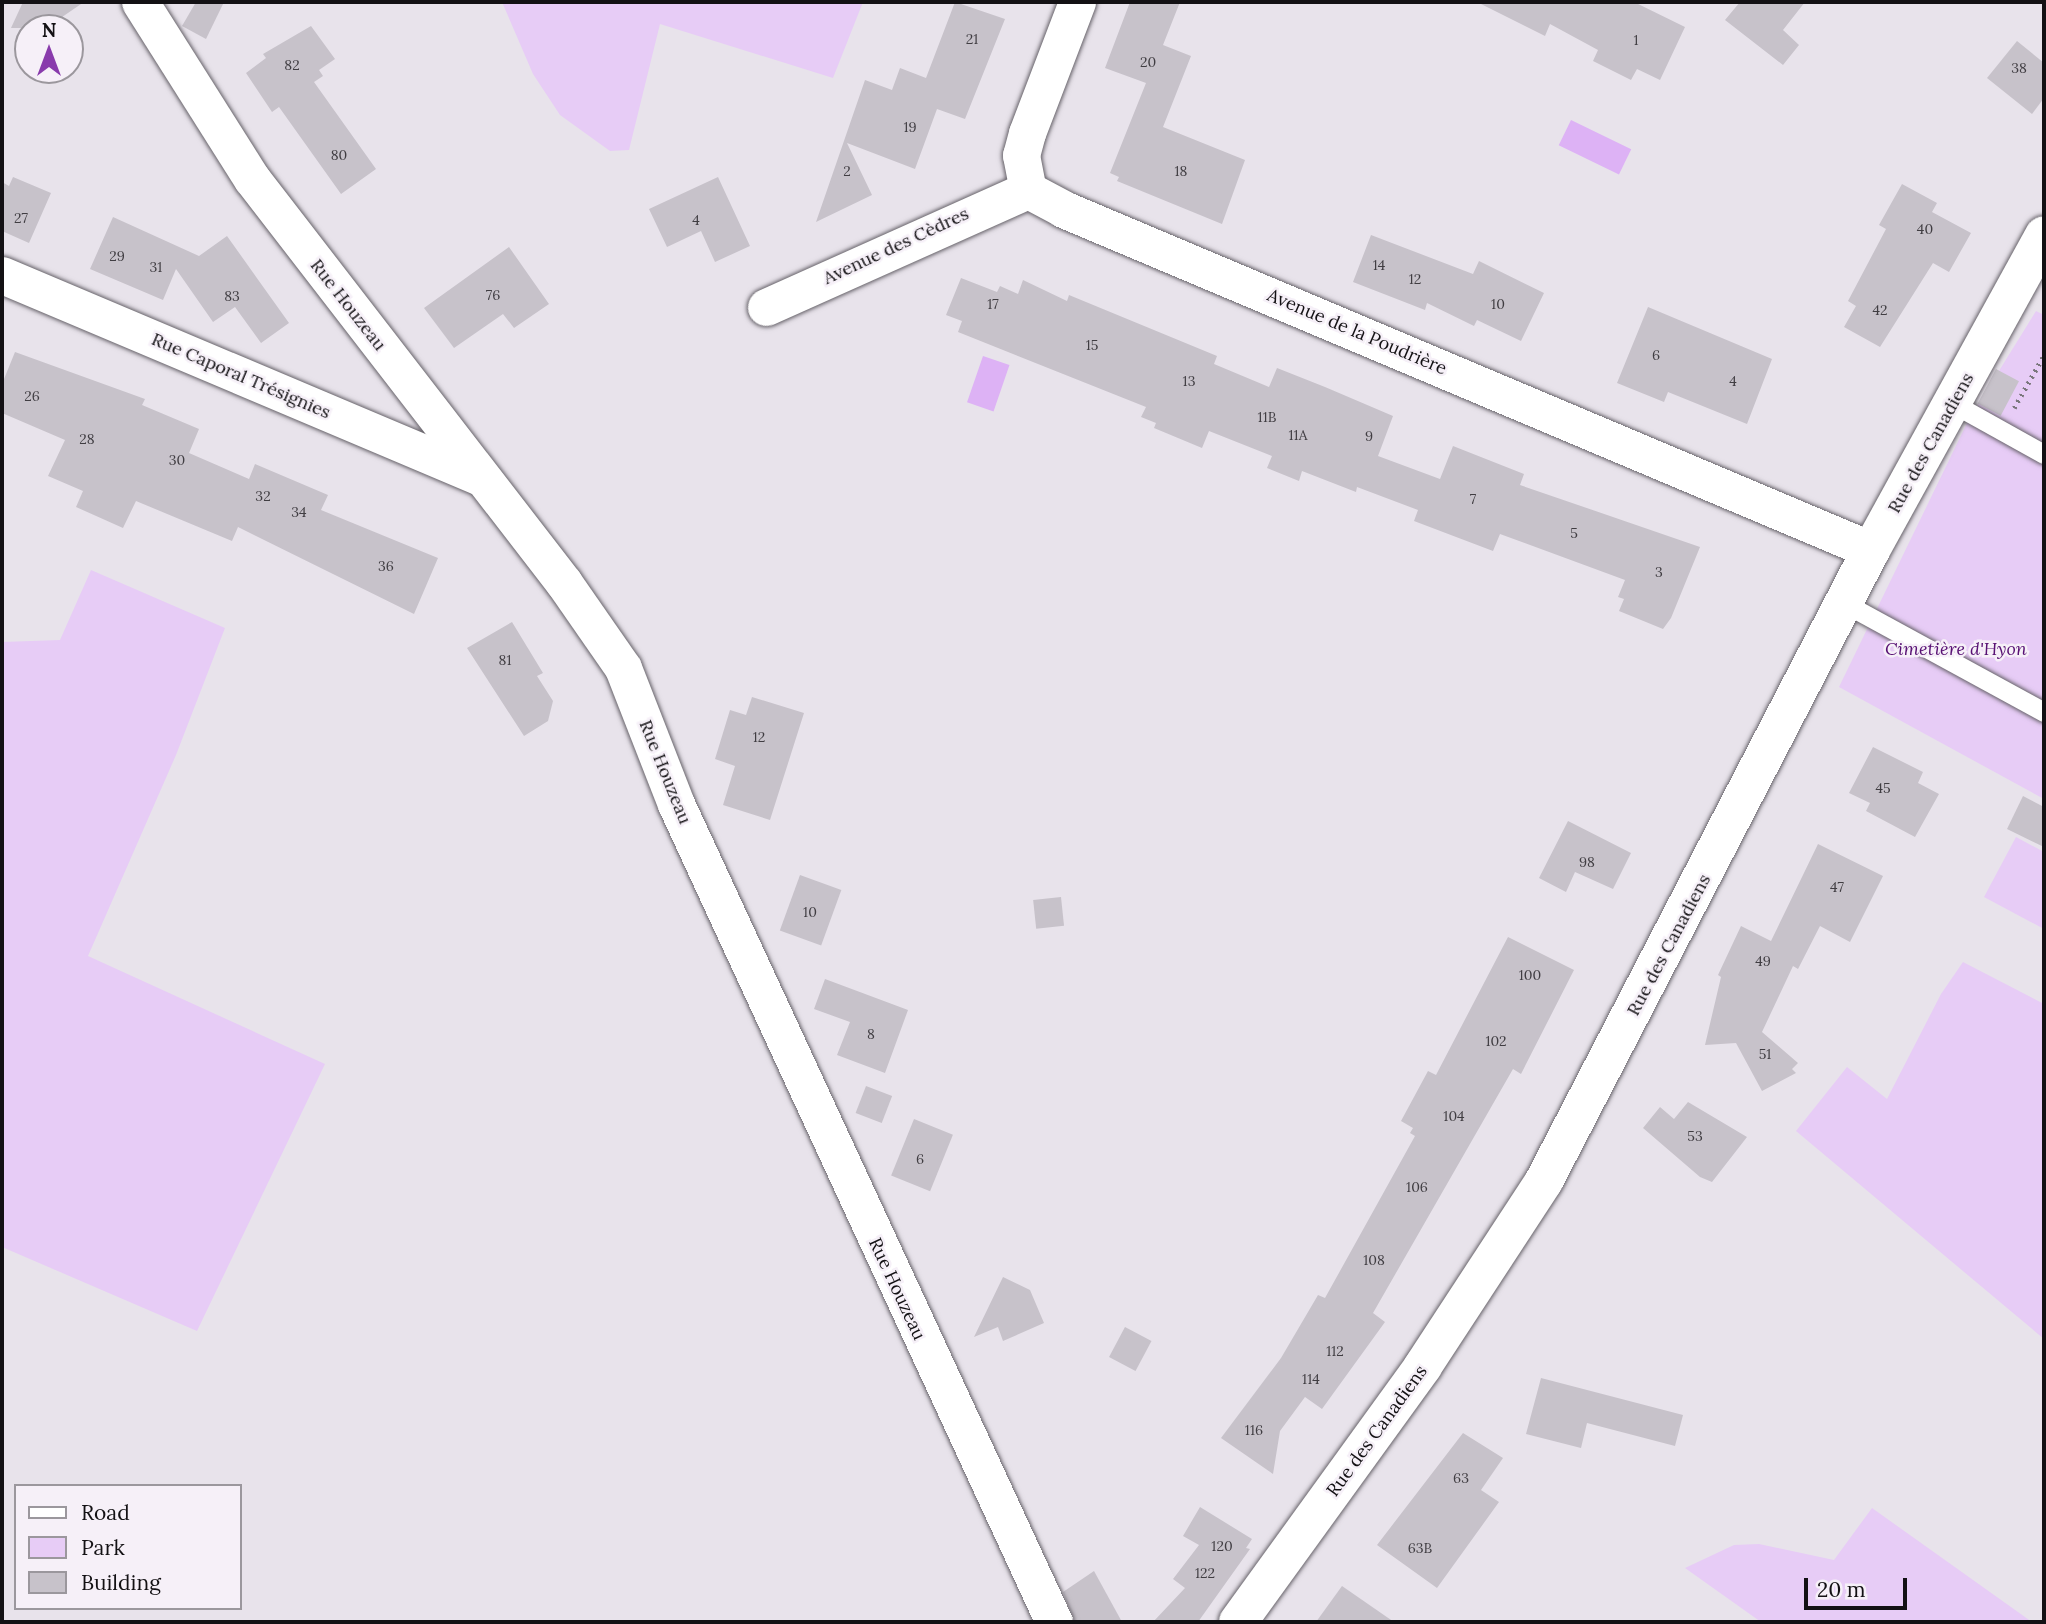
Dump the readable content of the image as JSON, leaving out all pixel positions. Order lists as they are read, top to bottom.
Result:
{
  "streets": {
    "street": [
      "Avenue des Cèdres",
      "Rue Houzeau",
      "Avenue de la Poudrière",
      "Rue Caporal Trésignies",
      "Rue des Canadiens"
    ]
  },
  "crossings": [
    ["Avenue des Cèdres", "Avenue de la Poudrière"],
    ["Rue Houzeau", "Rue Caporal Trésignies"],
    ["Avenue de la Poudrière", "Rue des Canadiens"]
  ],
  "parks": ["Cimetière d'Hyon"],
  "house_numbers": [
    "21",
    "1",
    "20",
    "82",
    "38",
    "19",
    "80",
    "2",
    "18",
    "27",
    "4",
    "40",
    "29",
    "14",
    "31",
    "12",
    "76",
    "83",
    "17",
    "10",
    "42",
    "15",
    "6",
    "13",
    "4",
    "26",
    "11B",
    "11A",
    "9",
    "28",
    "30",
    "32",
    "7",
    "34",
    "5",
    "36",
    "3",
    "81",
    "12",
    "45",
    "98",
    "47",
    "10",
    "49",
    "100",
    "8",
    "102",
    "51",
    "104",
    "53",
    "6",
    "106",
    "108",
    "112",
    "114",
    "116",
    "63",
    "120",
    "63B",
    "122"
  ],
  "legend": ["Road", "Park", "Building"],
  "scale_bar": "20 m",
  "north": "top"
}
